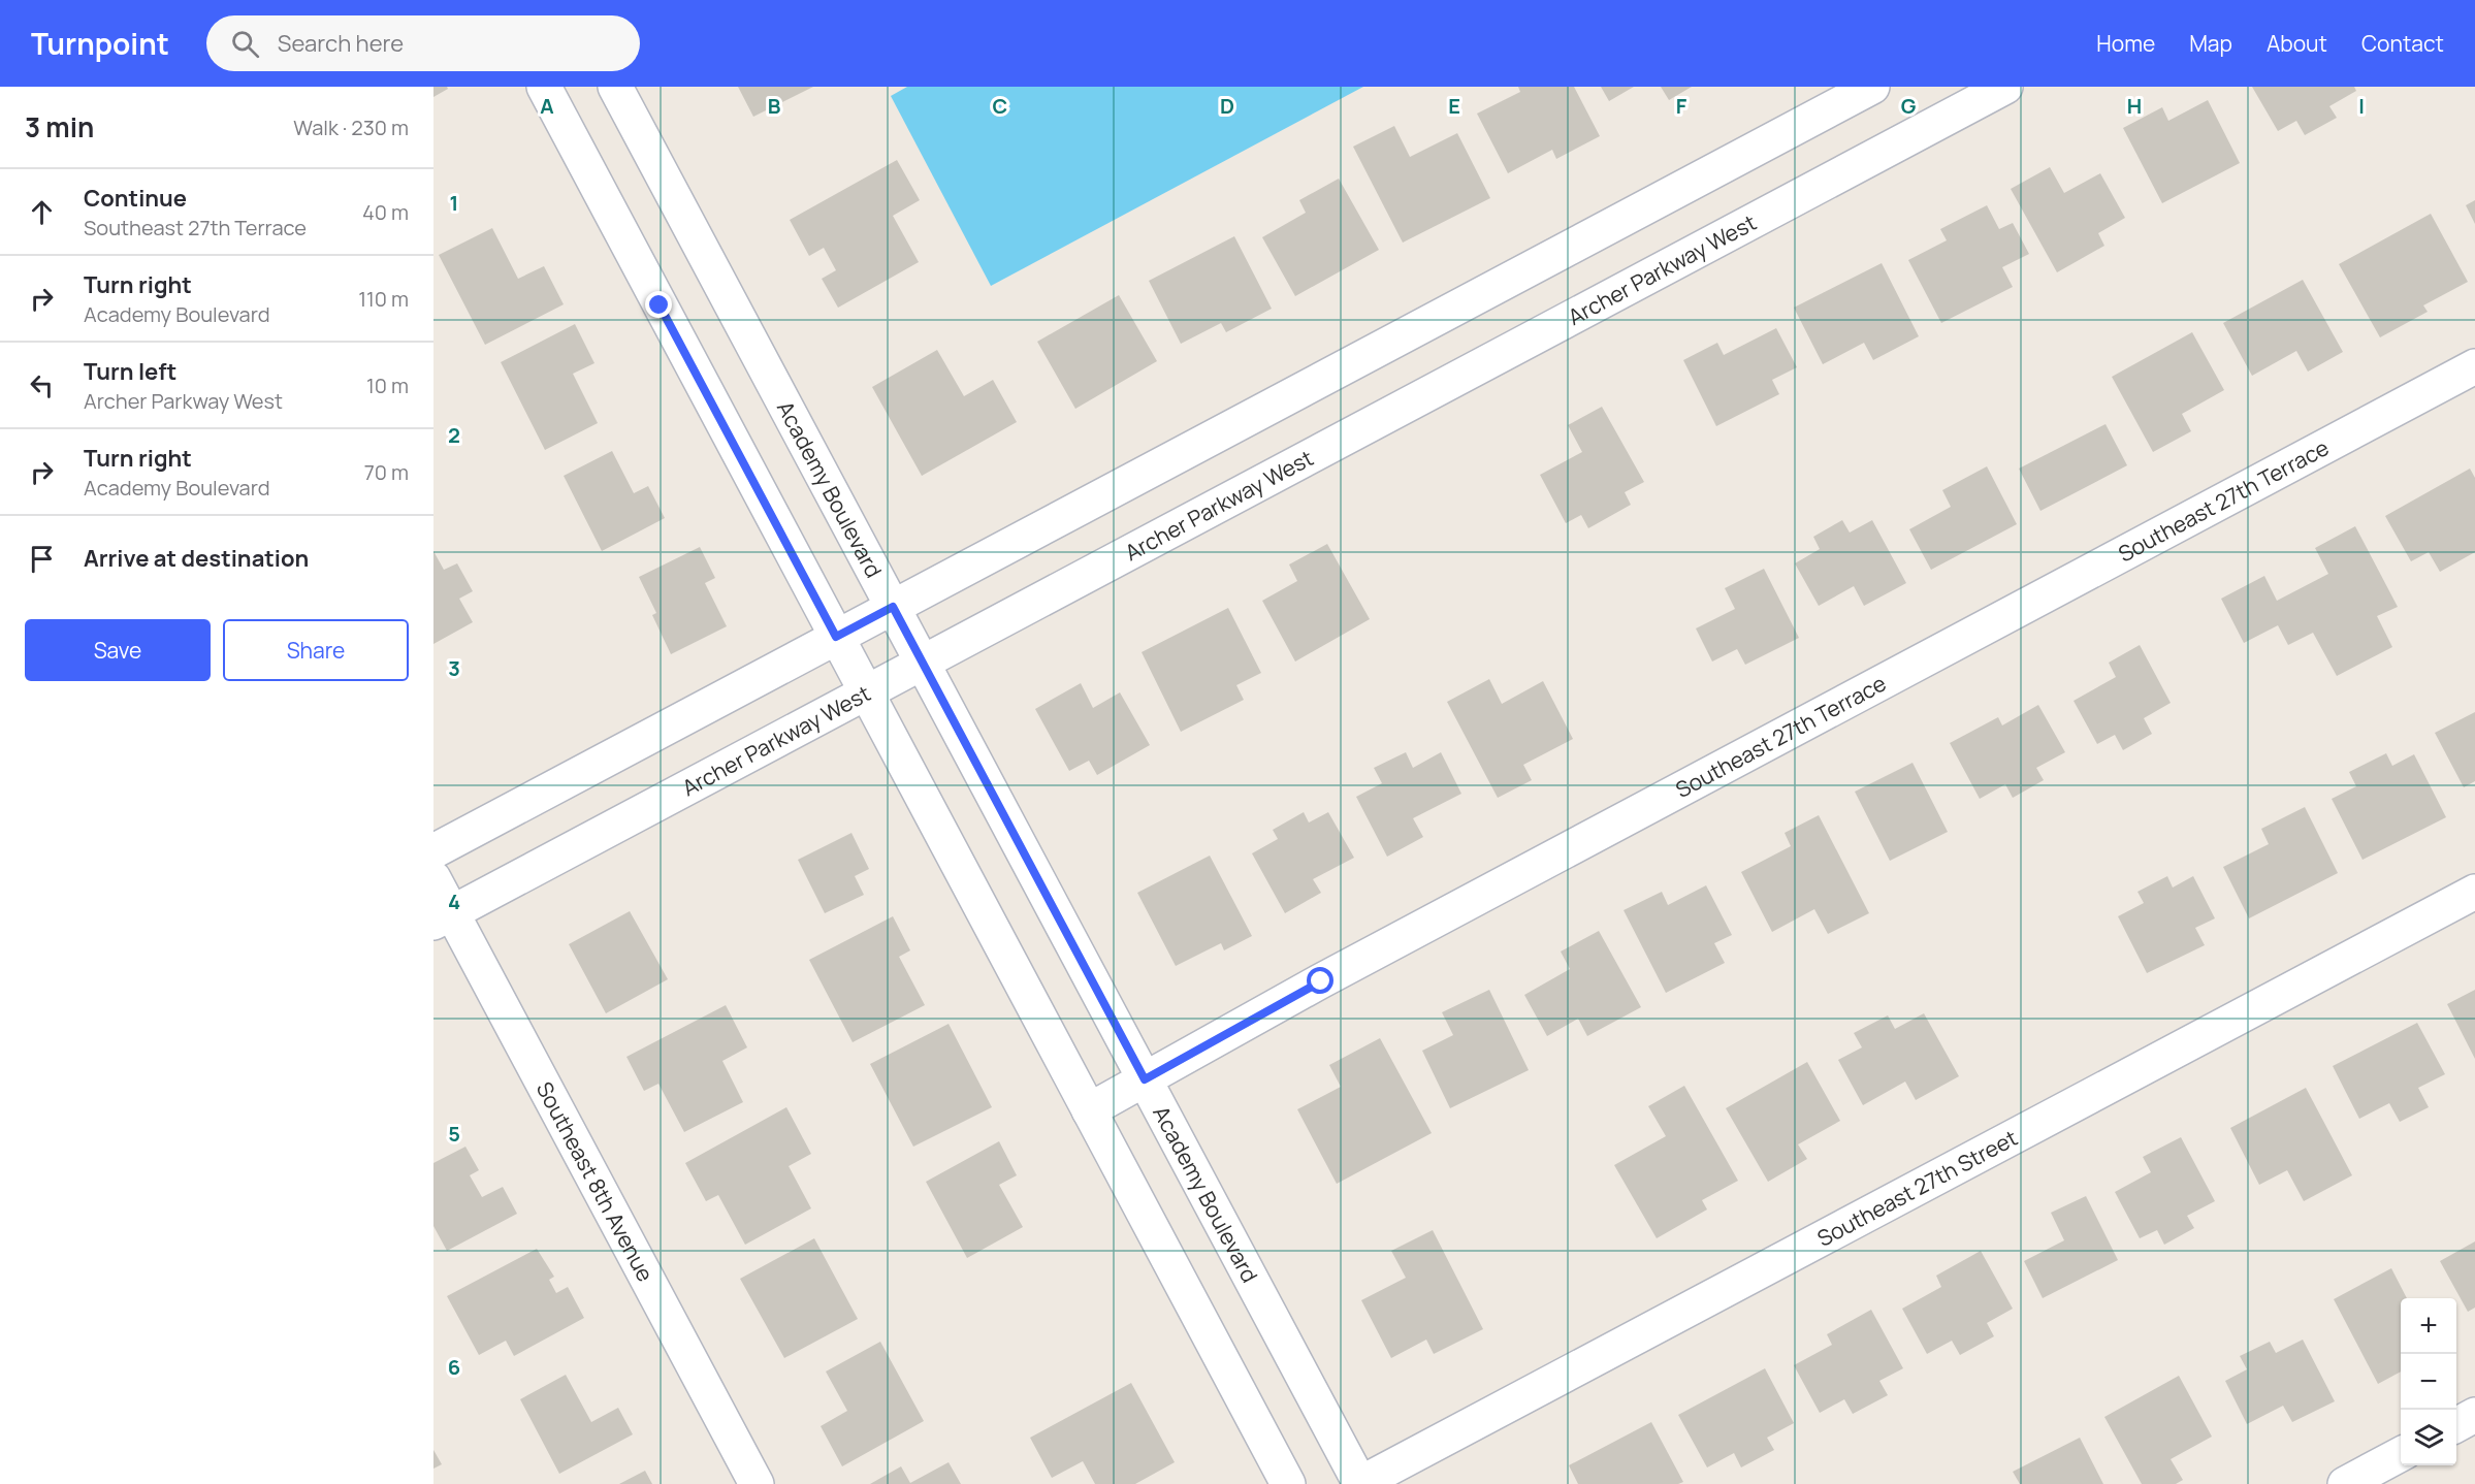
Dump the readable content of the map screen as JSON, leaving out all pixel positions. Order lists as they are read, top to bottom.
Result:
{
  "streets": {
    "street": [
      "Archer Parkway West",
      "Academy Boulevard",
      "Southeast 27th Terrace",
      "Southeast 8th Avenue",
      "Southeast 27th Street"
    ]
  },
  "crossings": [
    ["Archer Parkway West", "Academy Boulevard"],
    ["Archer Parkway West", "Southeast 8th Avenue"],
    ["Academy Boulevard", "Southeast 27th Terrace"],
    ["Academy Boulevard", "Southeast 27th Street"]
  ],
  "page": {
    "header": "Turnpoint",
    "search": "Search here",
    "nav": [
      "Home",
      "Map",
      "About",
      "Contact"
    ],
    "heading": ["3 min", "Walk · 230 m"],
    "list": [
      ["Continue", "Southeast 27th Terrace", "40 m"],
      ["Turn right", "Academy Boulevard", "110 m"],
      ["Turn left", "Archer Parkway West", "10 m"],
      ["Turn right", "Academy Boulevard", "70 m"],
      "Arrive at destination"
    ],
    "buttons": ["Save", "Share"],
    "map_buttons": ["+", "−"]
  },
  "grid": {
    "columns": [
      "A",
      "B",
      "C",
      "D",
      "E",
      "F",
      "G",
      "H",
      "I"
    ],
    "rows": [
      "1",
      "2",
      "3",
      "4",
      "5",
      "6"
    ]
  }
}
